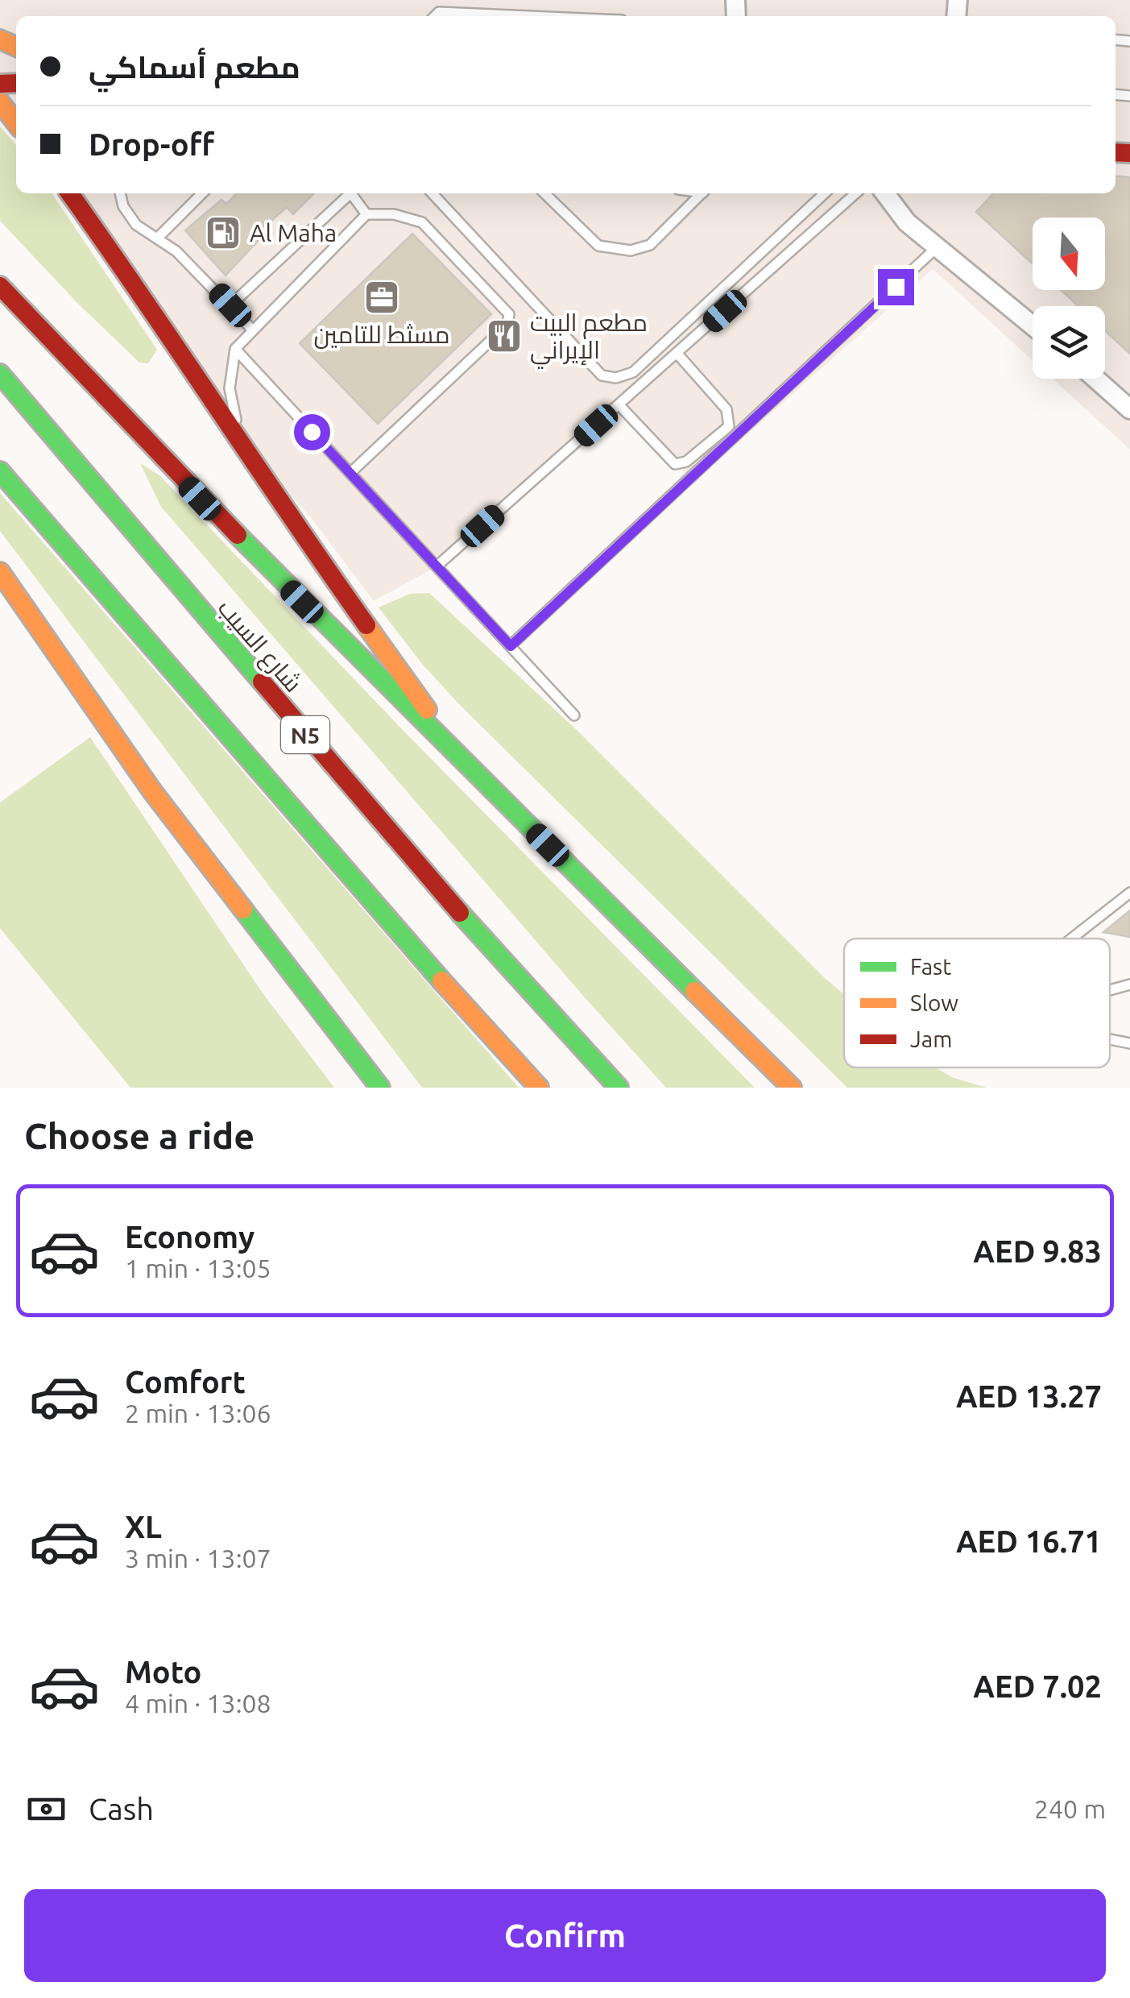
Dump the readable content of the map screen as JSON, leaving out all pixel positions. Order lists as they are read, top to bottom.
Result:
{
  "streets": {
    "main road": ["شارع السيب", "N5"]
  },
  "places": {
    "fuel station": ["Al Maha"],
    "office": ["مسثط للتامين"],
    "restaurant": ["مطعم البيت الإيراني"]
  },
  "legend": ["Fast", "Slow", "Jam"],
  "north": "bottom",
  "page": {
    "banner": ["مطعم أسماكي", "Drop-off"],
    "heading": "Choose a ride",
    "list": [
      {
        "name": "Economy",
        "note": "1 min · 13:05",
        "value": "AED 9.83"
      },
      {
        "name": "Comfort",
        "note": "2 min · 13:06",
        "value": "AED 13.27"
      },
      {
        "name": "XL",
        "note": "3 min · 13:07",
        "value": "AED 16.71"
      },
      {
        "name": "Moto",
        "note": "4 min · 13:08",
        "value": "AED 7.02"
      }
    ],
    "pay": ["Cash", "240 m"],
    "buttons": "Confirm"
  }
}
